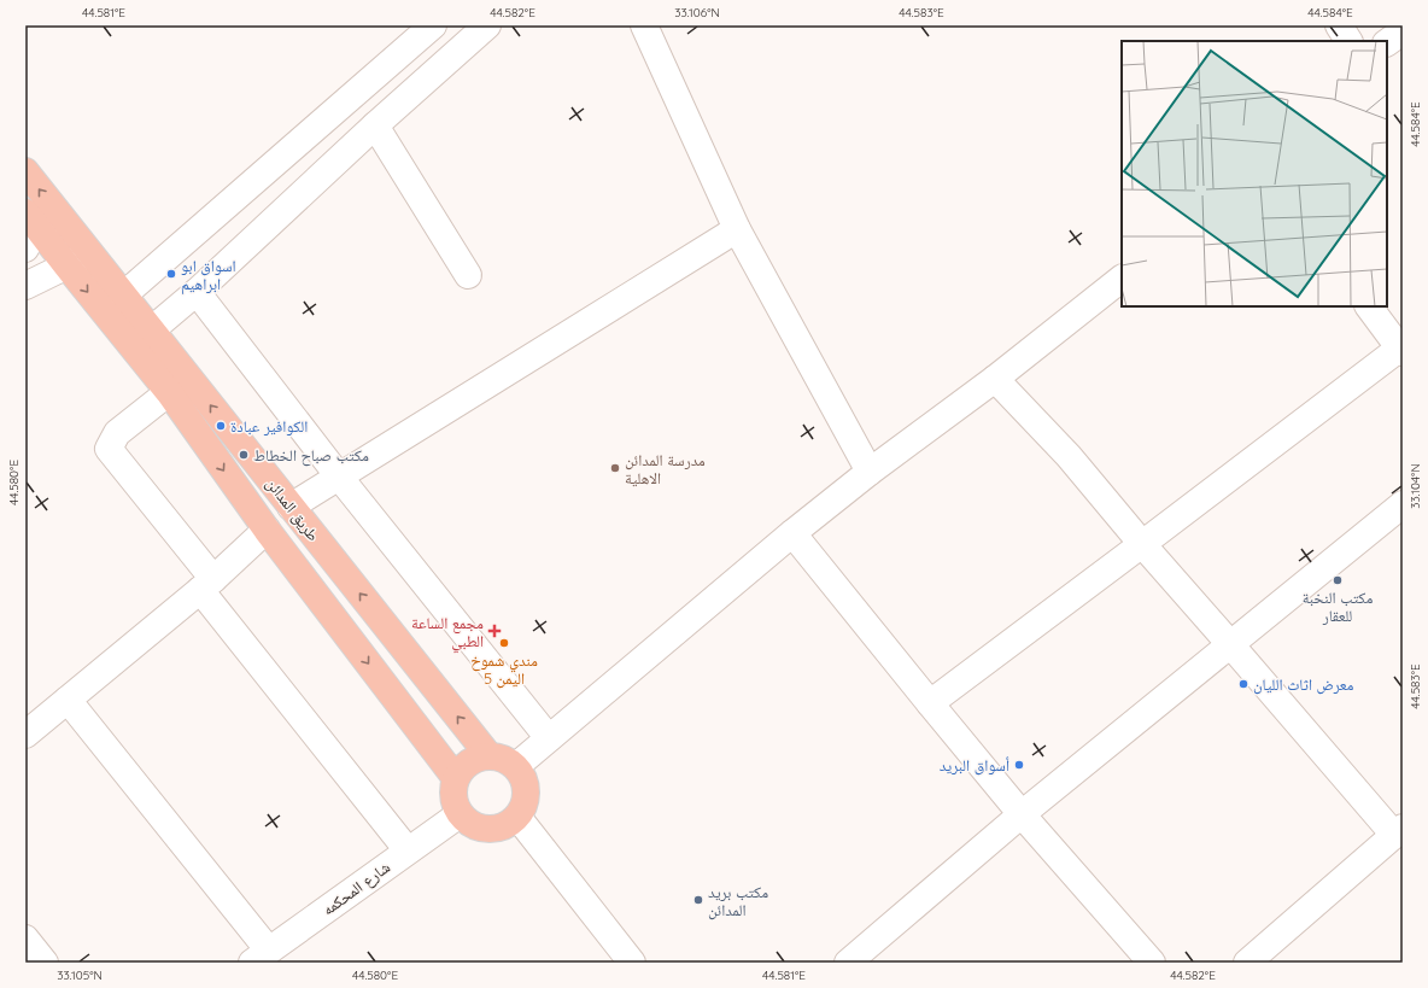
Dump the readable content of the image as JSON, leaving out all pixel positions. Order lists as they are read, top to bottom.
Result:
{
  "streets": {
    "main road": ["طريق المدائن"],
    "street": ["شارع المحكمه"]
  },
  "crossings": [
    ["طريق المدائن", "شارع المحكمه"]
  ],
  "places": {
    "other": [
      "اسواق ابو ابراهيم",
      "الكوافير عبادة",
      "مكتب صباح الخطاط",
      "مدرسة المدائن الاهلية",
      "مكتب النخبة للعقار",
      "مندي شموخ اليمن 5",
      "معرض اثاث الليان",
      "أسواق البريد",
      "مكتب بريد المدائن"
    ],
    "health": ["مجمع الساعة الطبي"]
  },
  "coordinates": [
    "44.581°E",
    "44.582°E",
    "33.106°N",
    "44.583°E",
    "44.584°E",
    "44.580°E",
    "33.104°N",
    "33.105°N"
  ]
}
